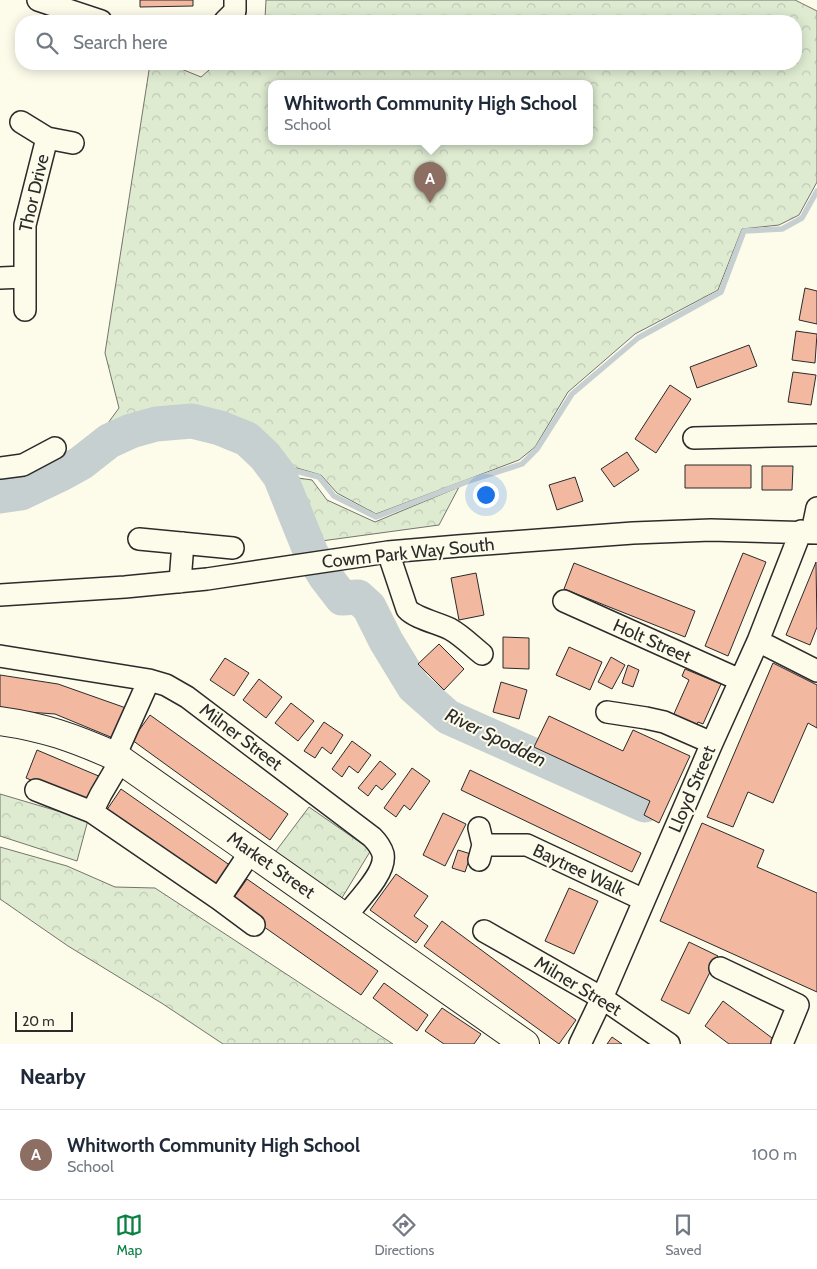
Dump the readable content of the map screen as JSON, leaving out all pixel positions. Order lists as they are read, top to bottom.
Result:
{
  "streets": {
    "main road": ["Market Street"],
    "street": [
      "Thor Drive",
      "Cowm Park Way South",
      "Holt Street",
      "Milner Street",
      "Lloyd Street",
      "Baytree Walk"
    ]
  },
  "crossings": [
    ["Cowm Park Way South", "Lloyd Street"],
    ["Holt Street", "Lloyd Street"],
    ["Milner Street", "Lloyd Street"],
    ["Milner Street", "Market Street"],
    ["Lloyd Street", "Baytree Walk"]
  ],
  "water": ["River Spodden"],
  "scale_bar": "20 m",
  "page": {
    "search": "Search here",
    "popup": ["Whitworth Community High School", "School"],
    "pins": "A",
    "scale": "20 m",
    "heading": "Nearby",
    "list": [
      {
        "mark": "A",
        "name": "Whitworth Community High School",
        "note": "School",
        "value": "100 m"
      }
    ],
    "nav": ["Map", "Directions", "Saved"]
  }
}
